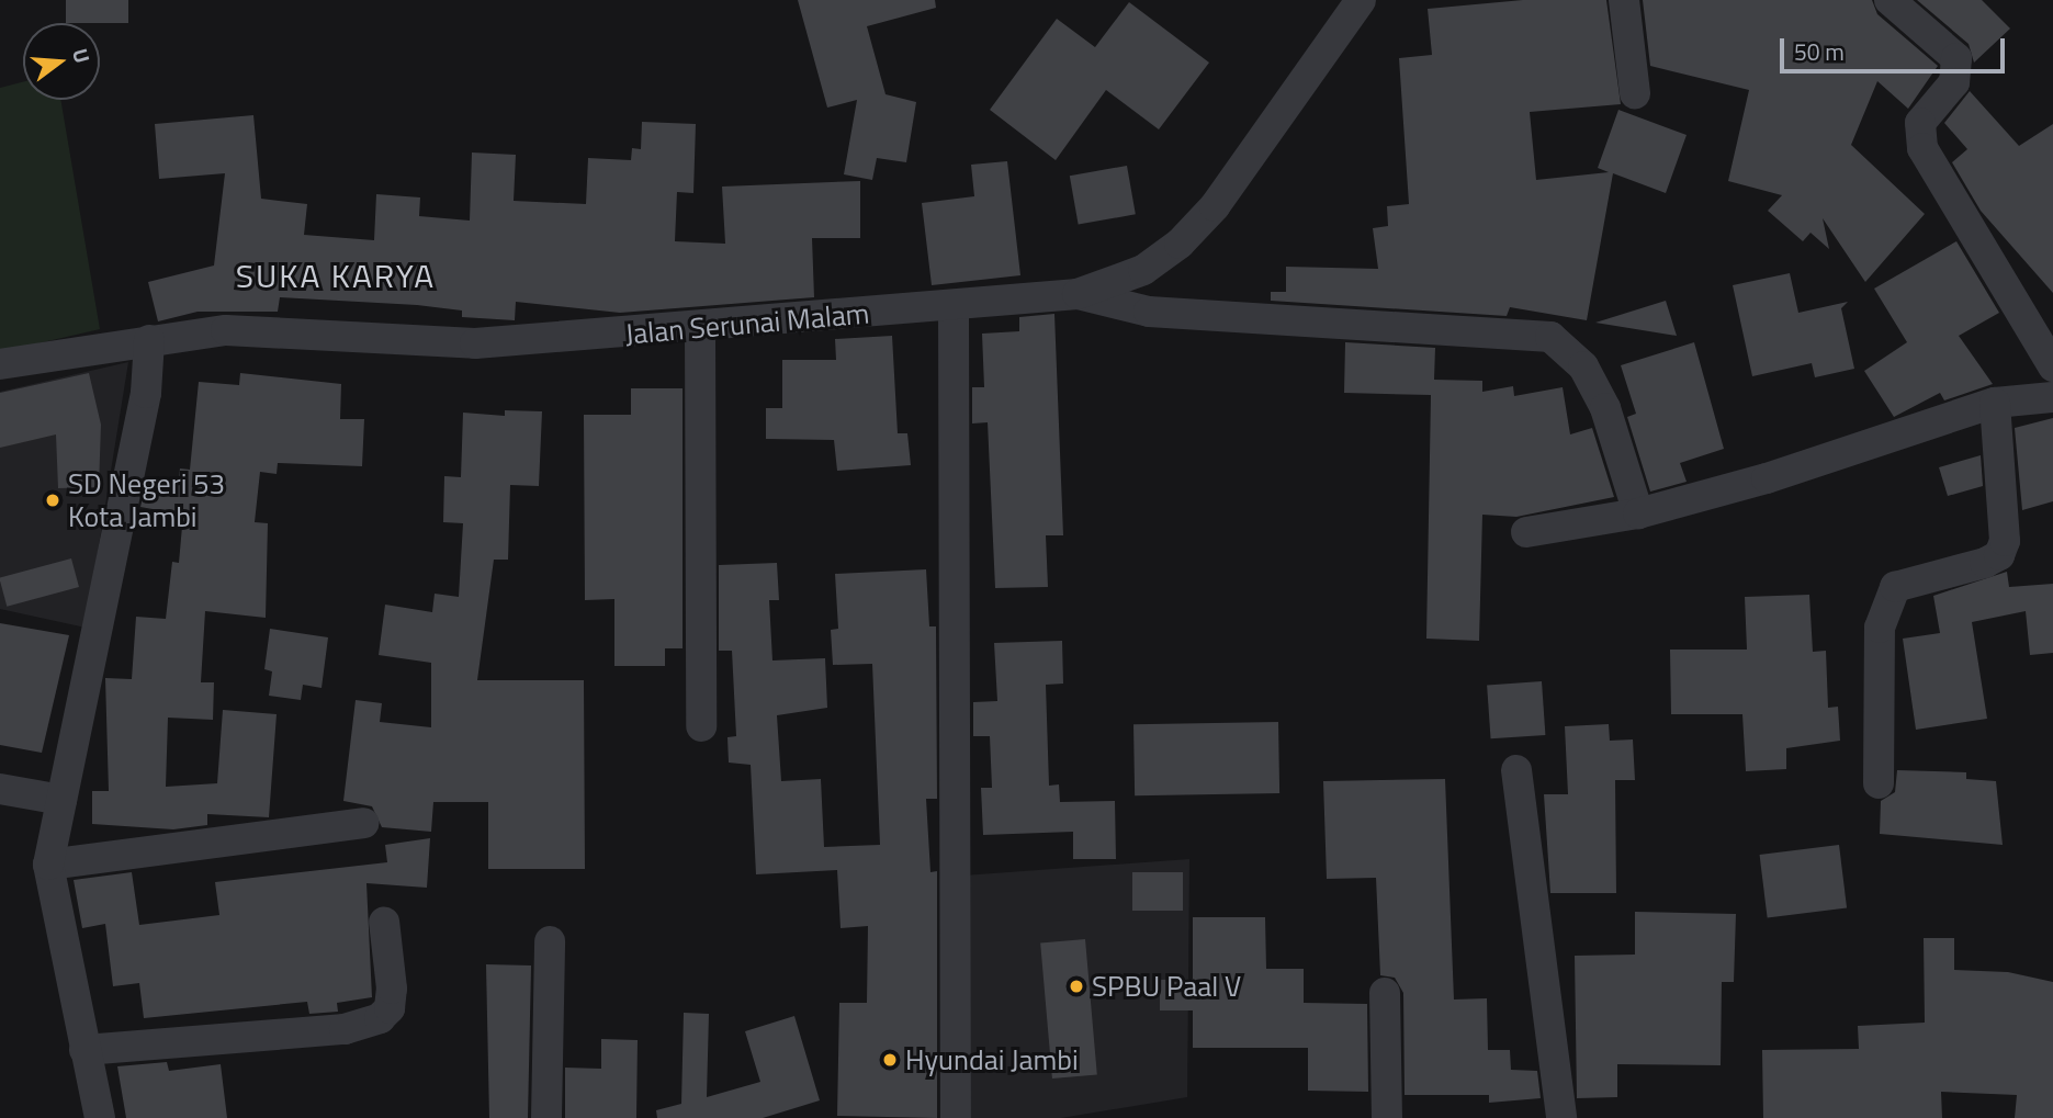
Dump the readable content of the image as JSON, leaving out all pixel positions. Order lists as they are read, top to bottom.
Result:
{
  "streets": {
    "street": ["Jalan Serunai Malam"]
  },
  "districts": ["SUKA KARYA"],
  "places": ["SD Negeri 53 Kota Jambi", "SPBU Paal V", "Hyundai Jambi"],
  "scale_bar": "50 m",
  "north": "right"
}
